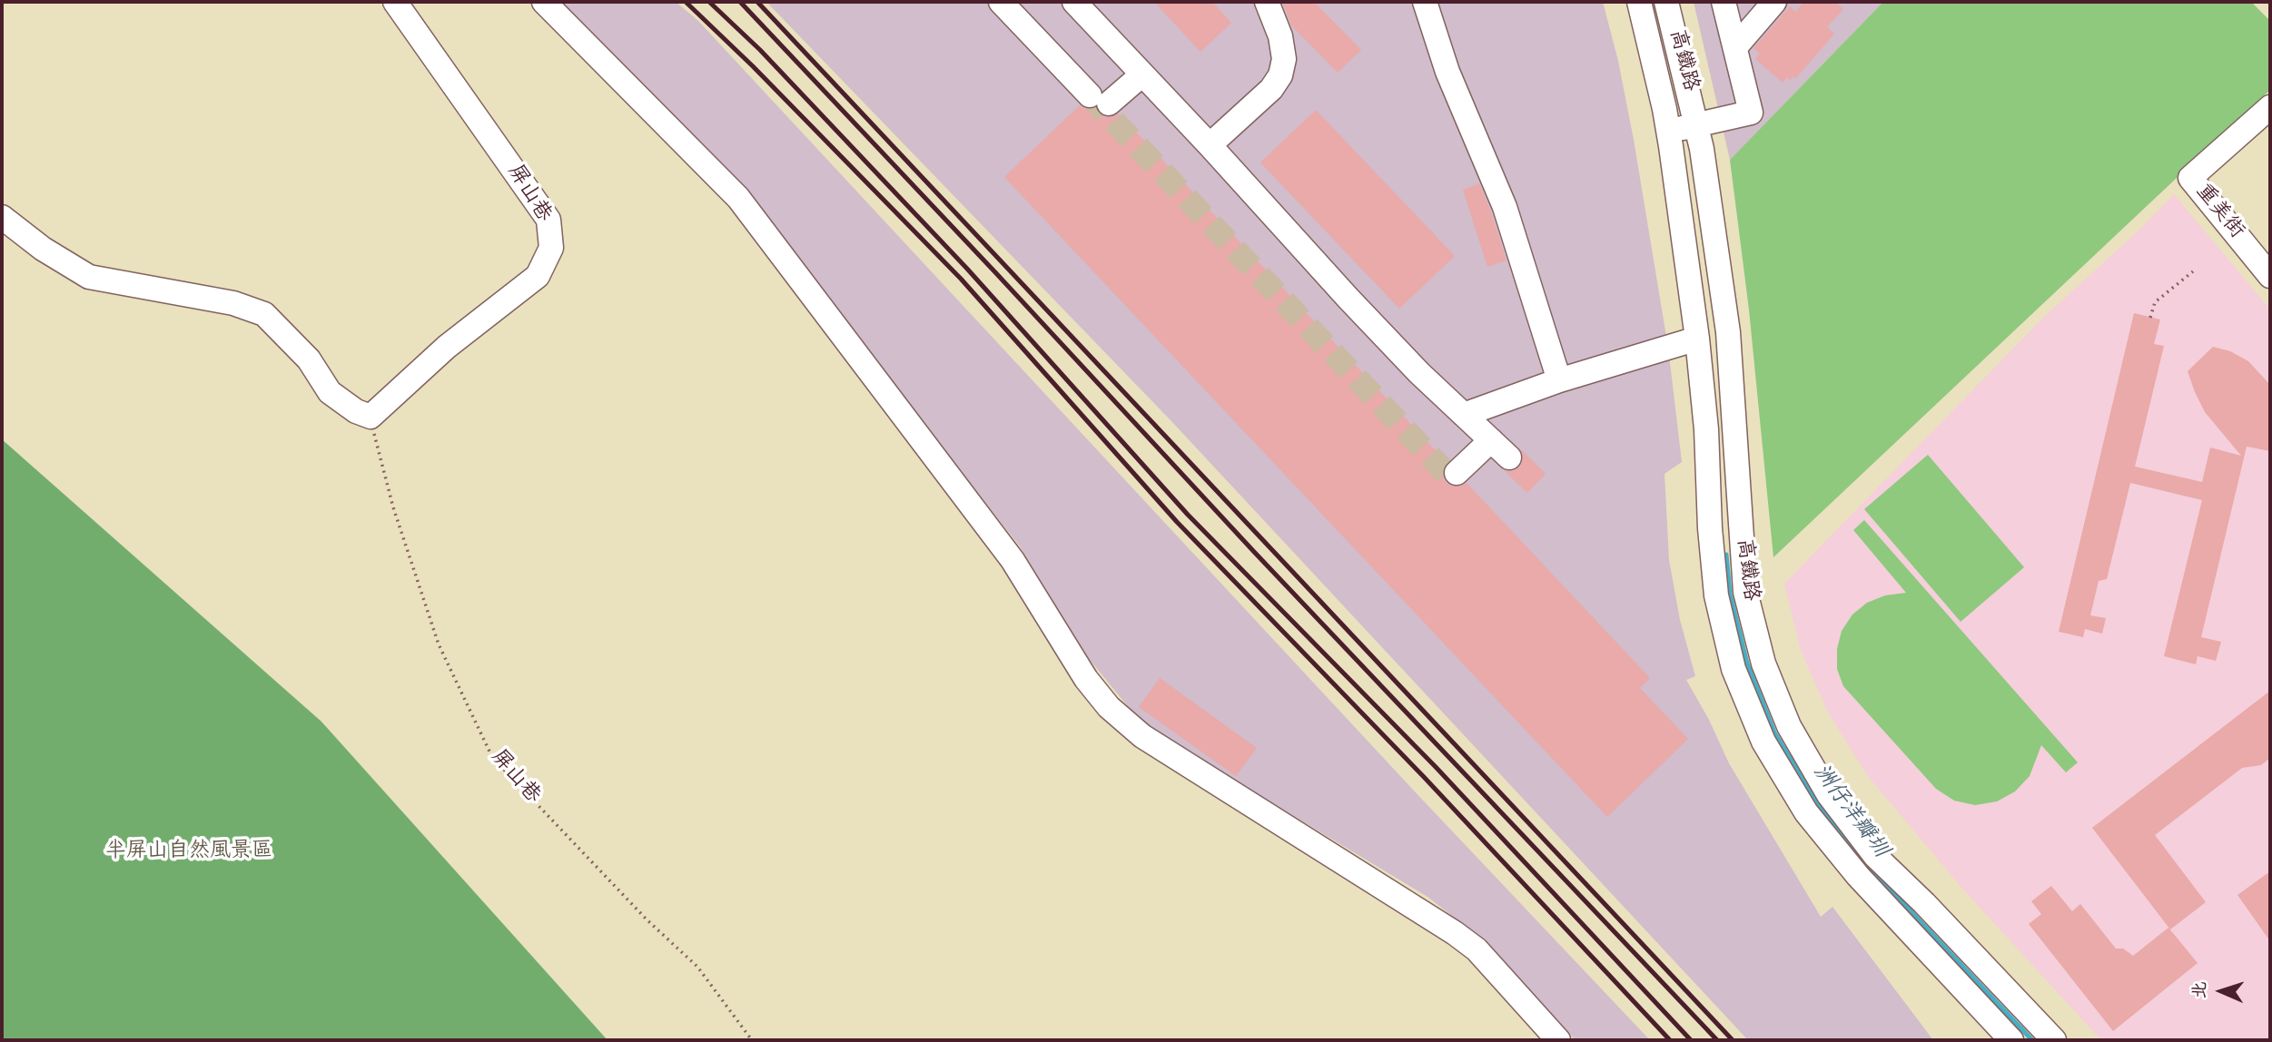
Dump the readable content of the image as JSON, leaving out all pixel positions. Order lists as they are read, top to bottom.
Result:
{
  "streets": {
    "street": ["高鐵路", "屏山巷", "重美街"]
  },
  "water": ["洲仔洋瓣圳"],
  "parks": ["半屏山自然風景區"],
  "north": "left"
}
